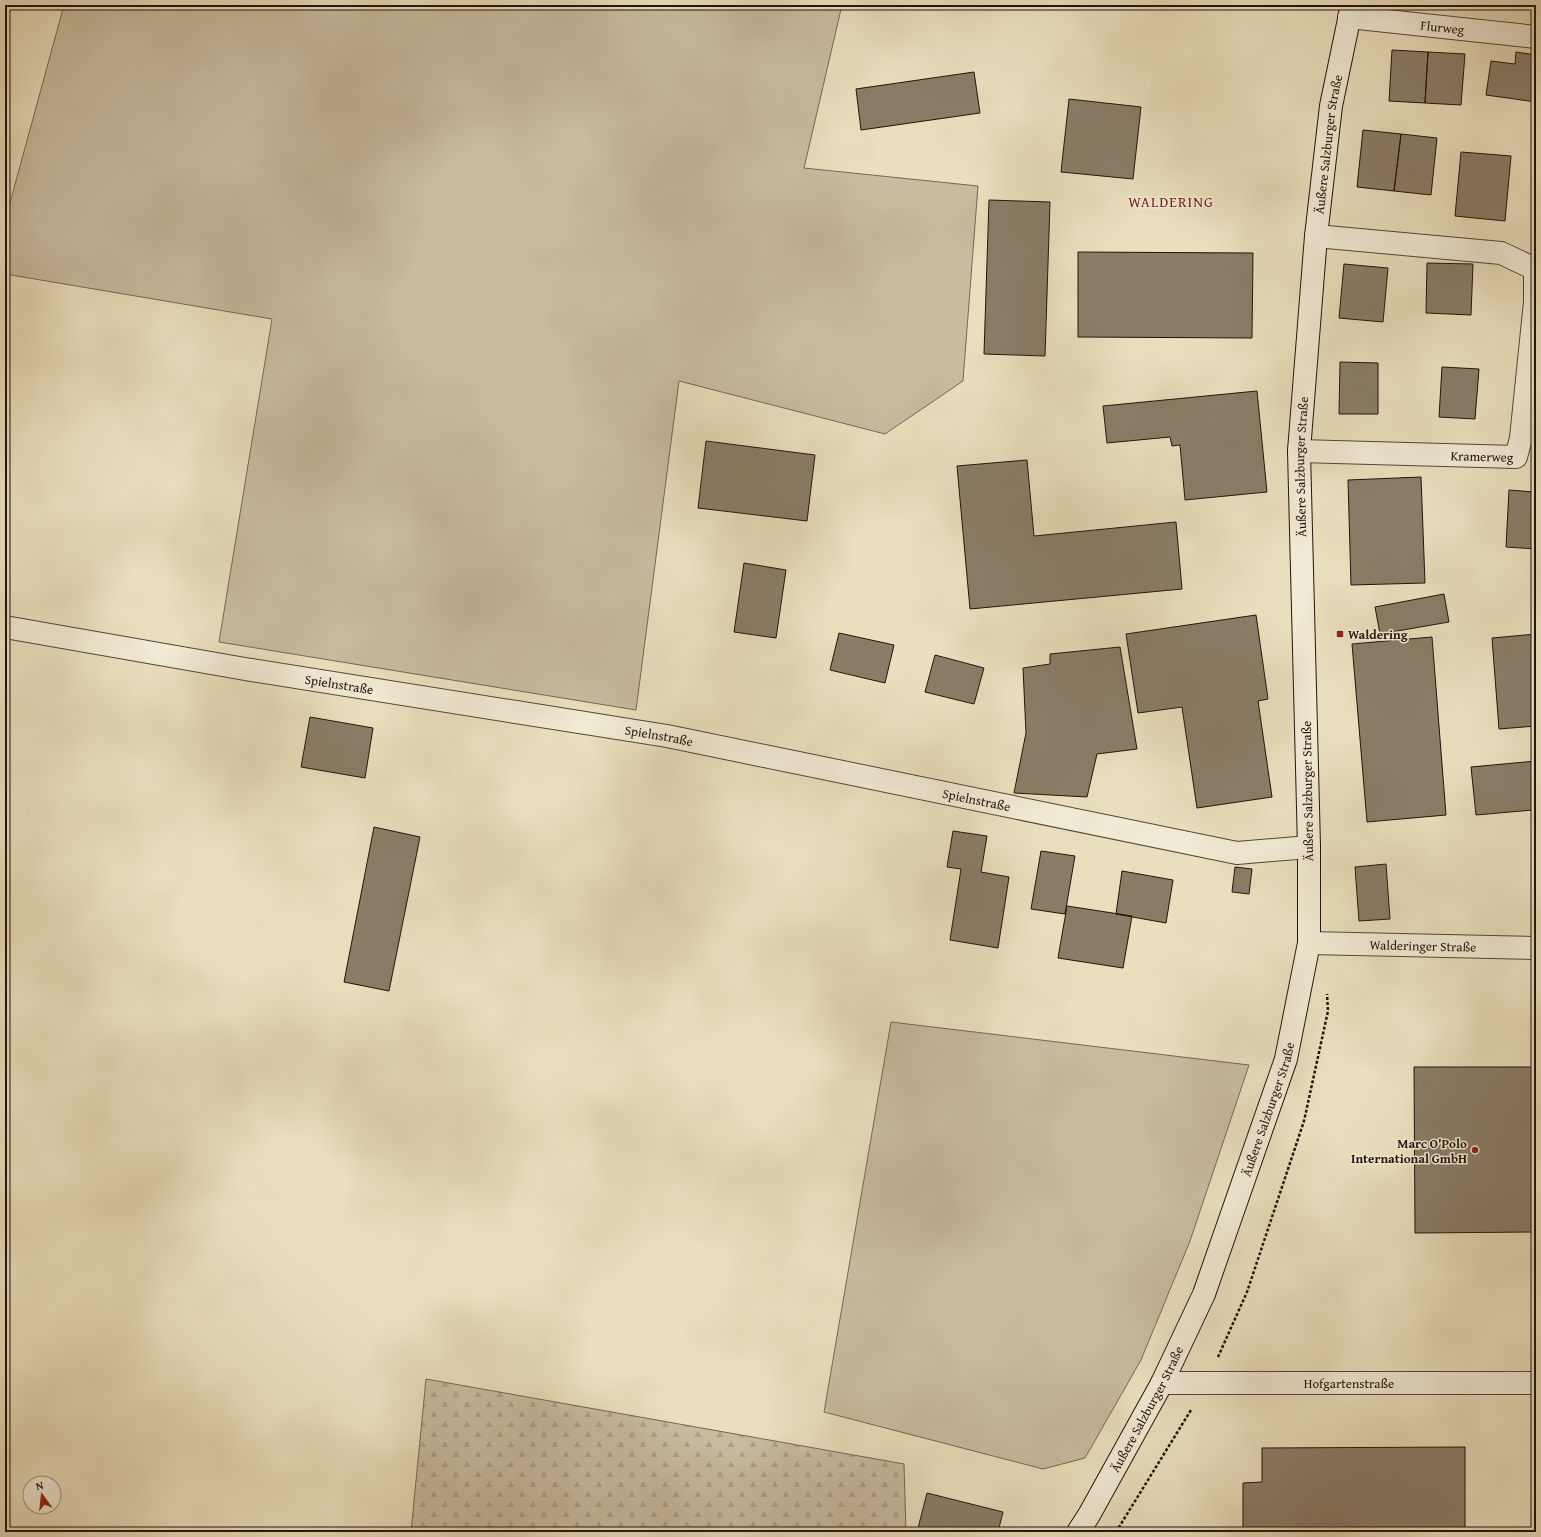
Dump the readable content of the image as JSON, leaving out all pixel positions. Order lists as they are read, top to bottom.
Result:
{
  "streets": {
    "street": [
      "Flurweg",
      "Äußere Salzburger Straße",
      "Kramerweg",
      "Spielnstraße",
      "Walderinger Straße",
      "Hofgartenstraße"
    ]
  },
  "crossings": [
    ["Flurweg", "Äußere Salzburger Straße"],
    ["Äußere Salzburger Straße", "Kramerweg"],
    ["Äußere Salzburger Straße", "Spielnstraße"],
    ["Äußere Salzburger Straße", "Walderinger Straße"],
    ["Äußere Salzburger Straße", "Hofgartenstraße"]
  ],
  "districts": ["WALDERING"],
  "places": {
    "transit": ["Waldering"],
    "other": ["Marc O'Polo International GmbH"]
  },
  "north": "top"
}
